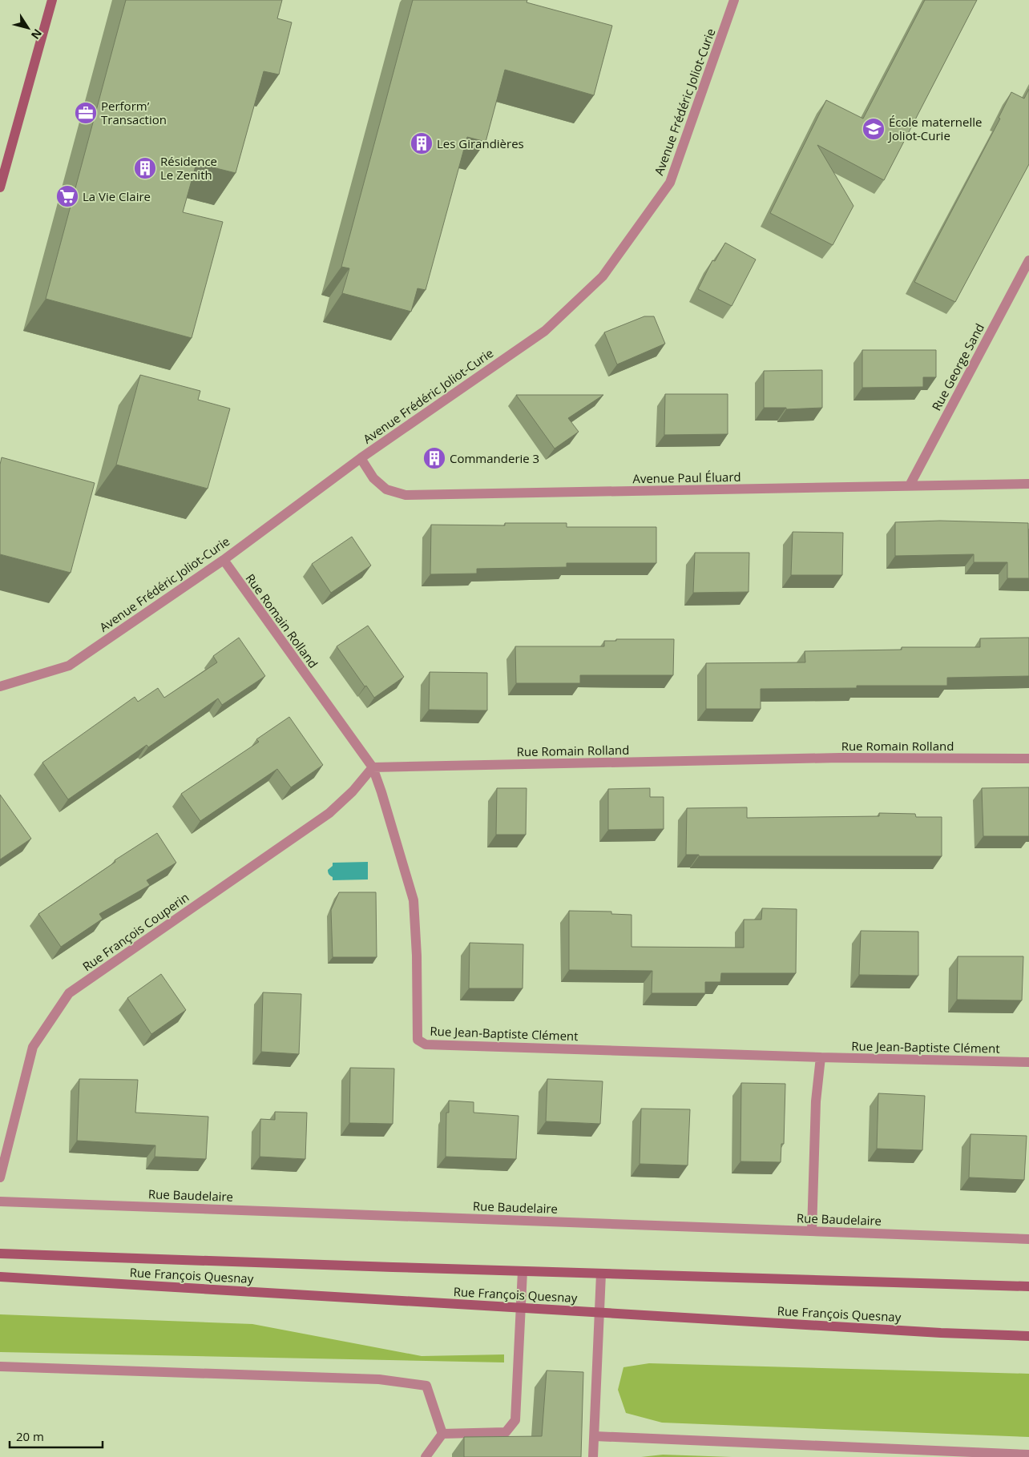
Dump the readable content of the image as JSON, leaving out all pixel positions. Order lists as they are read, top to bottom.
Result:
{
  "streets": {
    "street": [
      "Avenue Frédéric Joliot-Curie",
      "Rue George Sand",
      "Avenue Paul Éluard",
      "Rue Romain Rolland",
      "Rue François Couperin",
      "Rue Jean-Baptiste Clément",
      "Rue Baudelaire",
      "Rue François Quesnay"
    ]
  },
  "crossings": [
    ["Avenue Frédéric Joliot-Curie", "Avenue Paul Éluard"],
    ["Avenue Frédéric Joliot-Curie", "Rue Romain Rolland"],
    ["Rue George Sand", "Avenue Paul Éluard"],
    ["Rue Romain Rolland", "Rue François Couperin"],
    ["Rue Romain Rolland", "Rue Jean-Baptiste Clément"],
    ["Rue François Couperin", "Rue Jean-Baptiste Clément"]
  ],
  "places": {
    "office": ["Perform’ Transaction"],
    "school or university": ["École maternelle Joliot-Curie"],
    "building": ["Les Girandières", "Résidence Le Zenith", "Commanderie 3"],
    "supermarket": ["La Vie Claire"]
  },
  "scale_bar": "20 m",
  "north": "bottom right"
}
